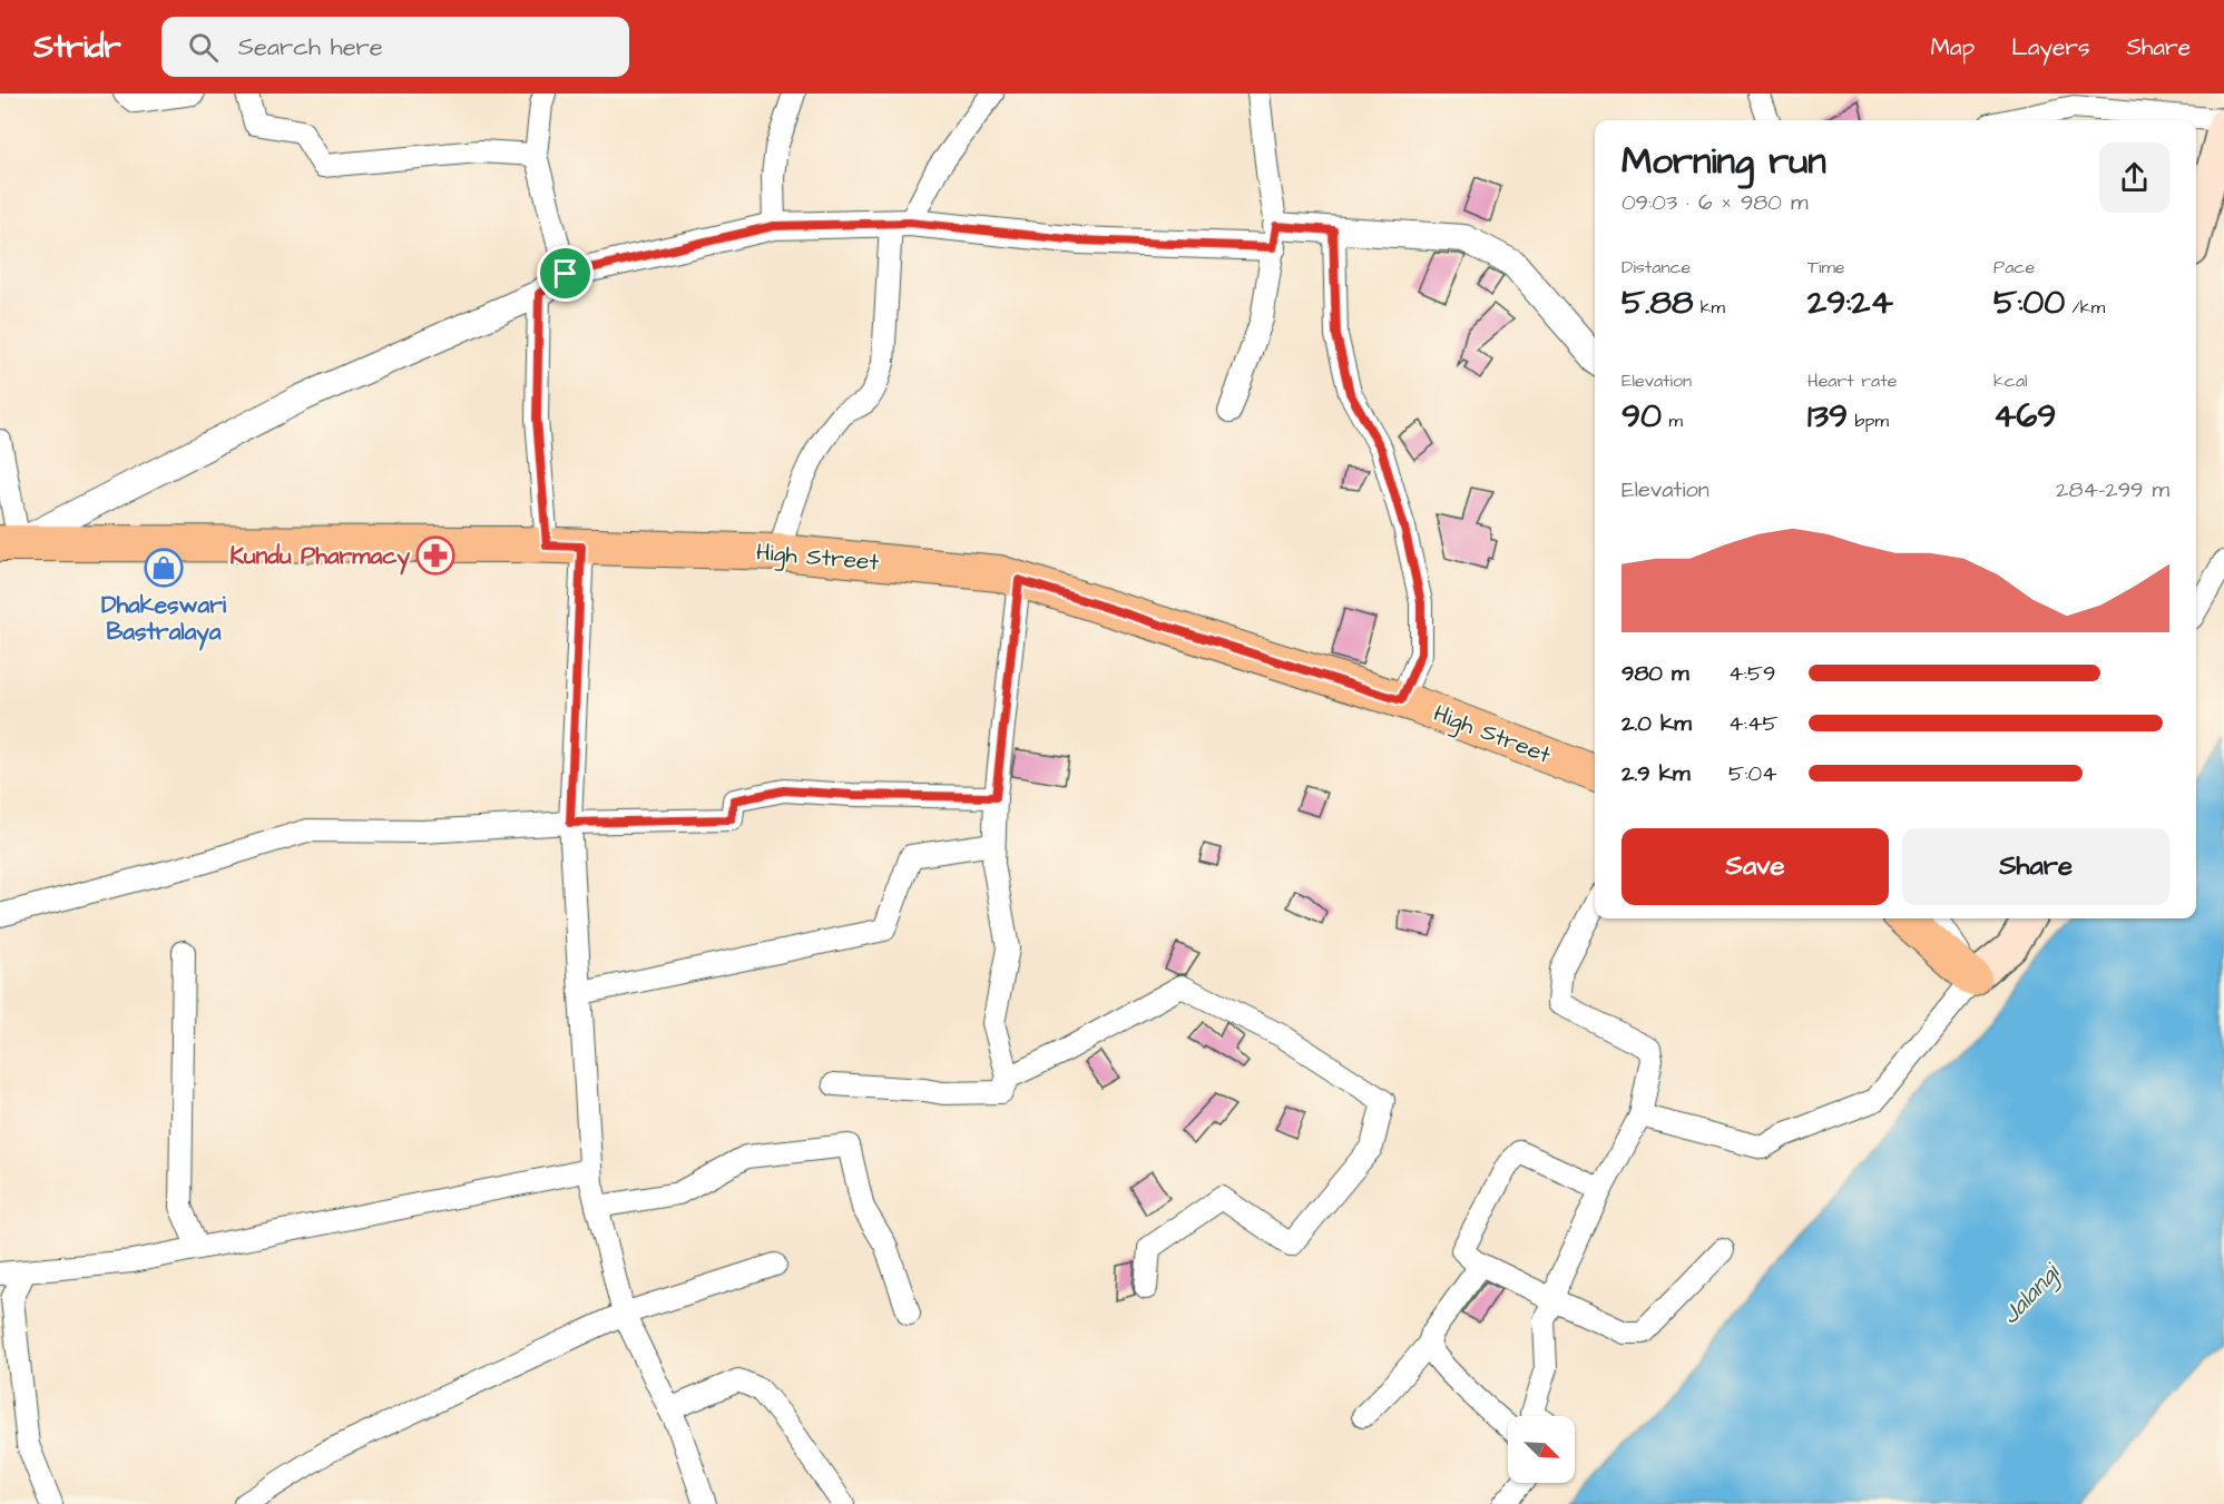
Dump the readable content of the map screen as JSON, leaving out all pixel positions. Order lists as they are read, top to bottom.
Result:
{
  "streets": {
    "main road": ["High Street"]
  },
  "water": ["Jalangi"],
  "places": {
    "pharmacy": ["Kundu Pharmacy"],
    "shop": ["Dhakeswari Bastralaya"]
  },
  "north": "bottom right",
  "page": {
    "header": "Stridr",
    "search": "Search here",
    "nav": ["Map", "Layers", "Share"],
    "heading": ["Morning run", "09:03 · 6 × 980 m"],
    "stats": [
      ["Distance", "5.88 km"],
      ["Time", "29:24"],
      ["Pace", "5:00 /km"],
      ["Elevation", "90 m"],
      ["Heart rate", "139 bpm"],
      ["kcal", "469"]
    ],
    "chart": ["Elevation", "284–299 m"],
    "list": [
      {
        "name": "980 m",
        "note": "4:59"
      },
      {
        "name": "2.0 km",
        "note": "4:45"
      },
      {
        "name": "2.9 km",
        "note": "5:04"
      }
    ],
    "buttons": ["Save", "Share"]
  }
}
